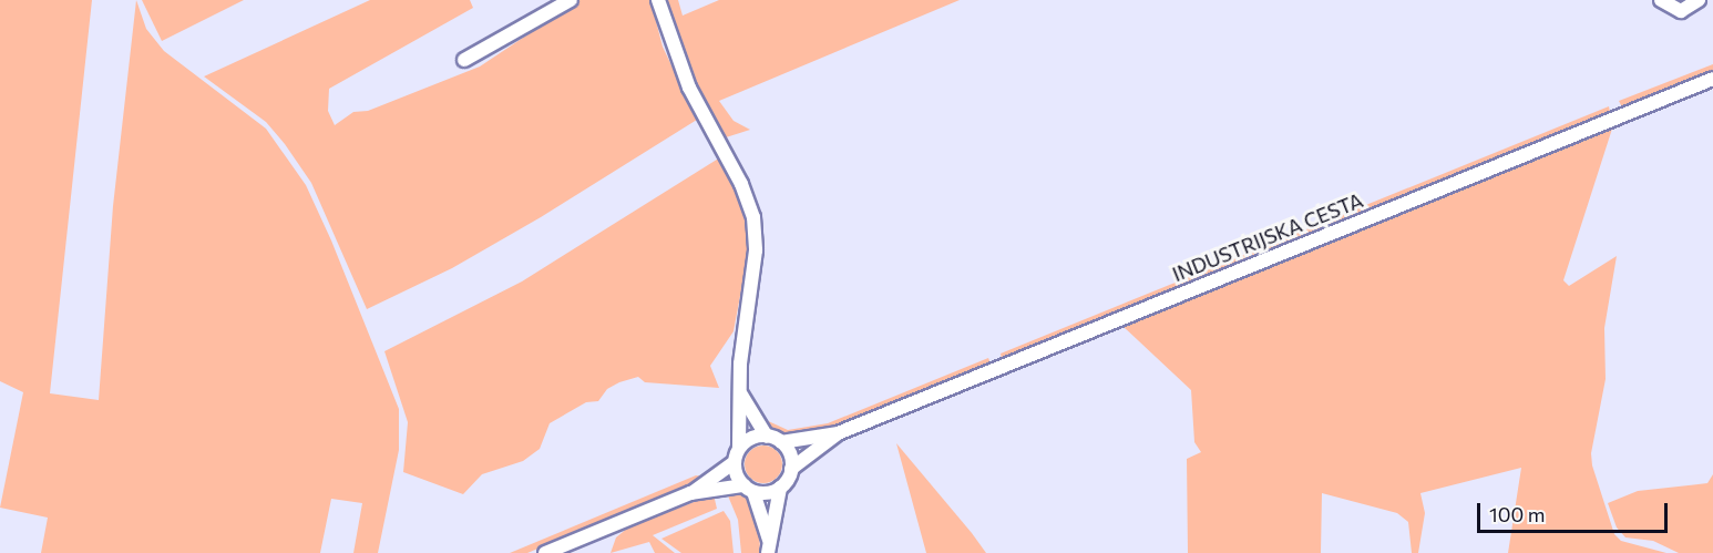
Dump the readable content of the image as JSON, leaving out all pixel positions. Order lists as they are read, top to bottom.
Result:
{
  "streets": {
    "street": ["INDUSTRIJSKA CESTA"]
  },
  "scale_bar": "100 m"
}
